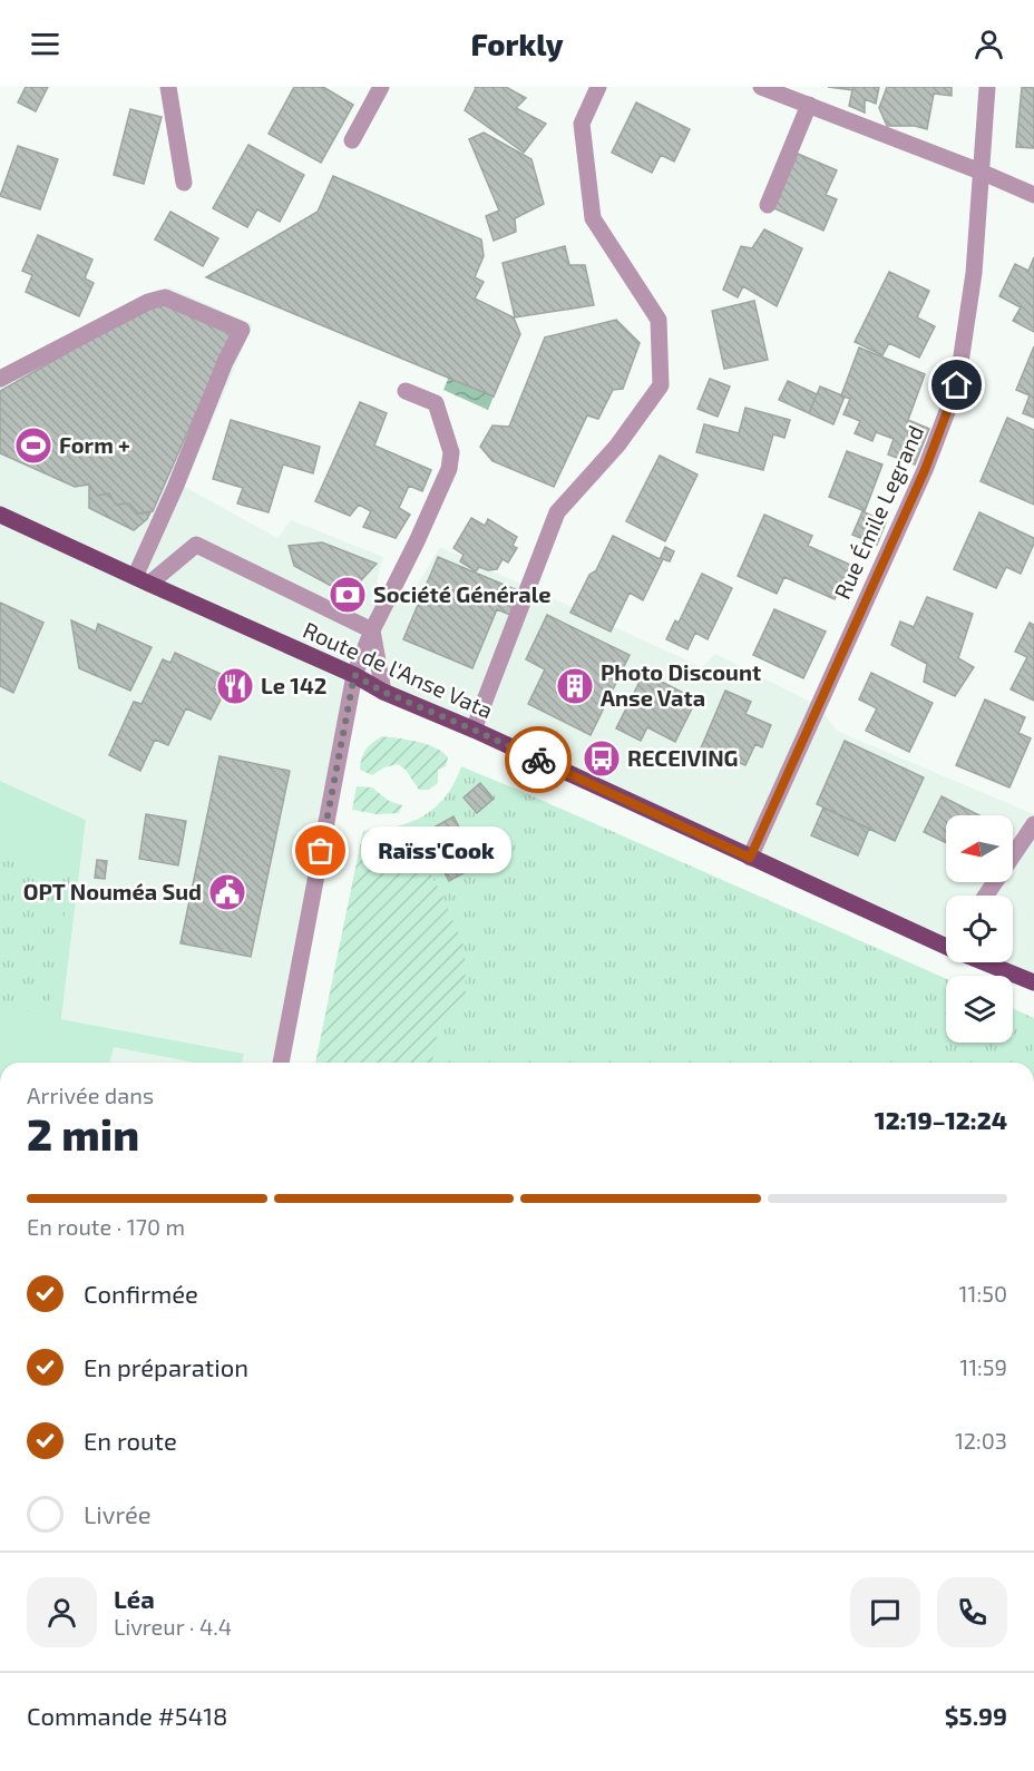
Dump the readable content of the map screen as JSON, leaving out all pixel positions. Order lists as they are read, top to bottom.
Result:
{
  "streets": {
    "main road": ["Route de l'Anse Vata"],
    "street": ["Rue Émile Legrand"]
  },
  "crossings": [
    ["Rue Émile Legrand", "Route de l'Anse Vata"]
  ],
  "places": {
    "sports": ["Form +"],
    "bank": ["Société Générale"],
    "restaurant": ["Le 142"],
    "building": ["Photo Discount Anse Vata"],
    "bus stop": ["RECEIVING"],
    "other": ["Raïss'Cook"],
    "public building": ["OPT Nouméa Sud"]
  },
  "north": "left",
  "page": {
    "header": "Forkly",
    "bubble": "Raïss'Cook",
    "heading": ["2 min", "Arrivée dans", "12:19–12:24"],
    "panel": [
      "Léa",
      "Livreur · 4.4",
      "Commande #5418",
      "$5.99"
    ],
    "bar": "En route · 170 m",
    "list": [
      ["Confirmée", "11:50"],
      ["En préparation", "11:59"],
      ["En route", "12:03"],
      "Livrée"
    ]
  }
}
